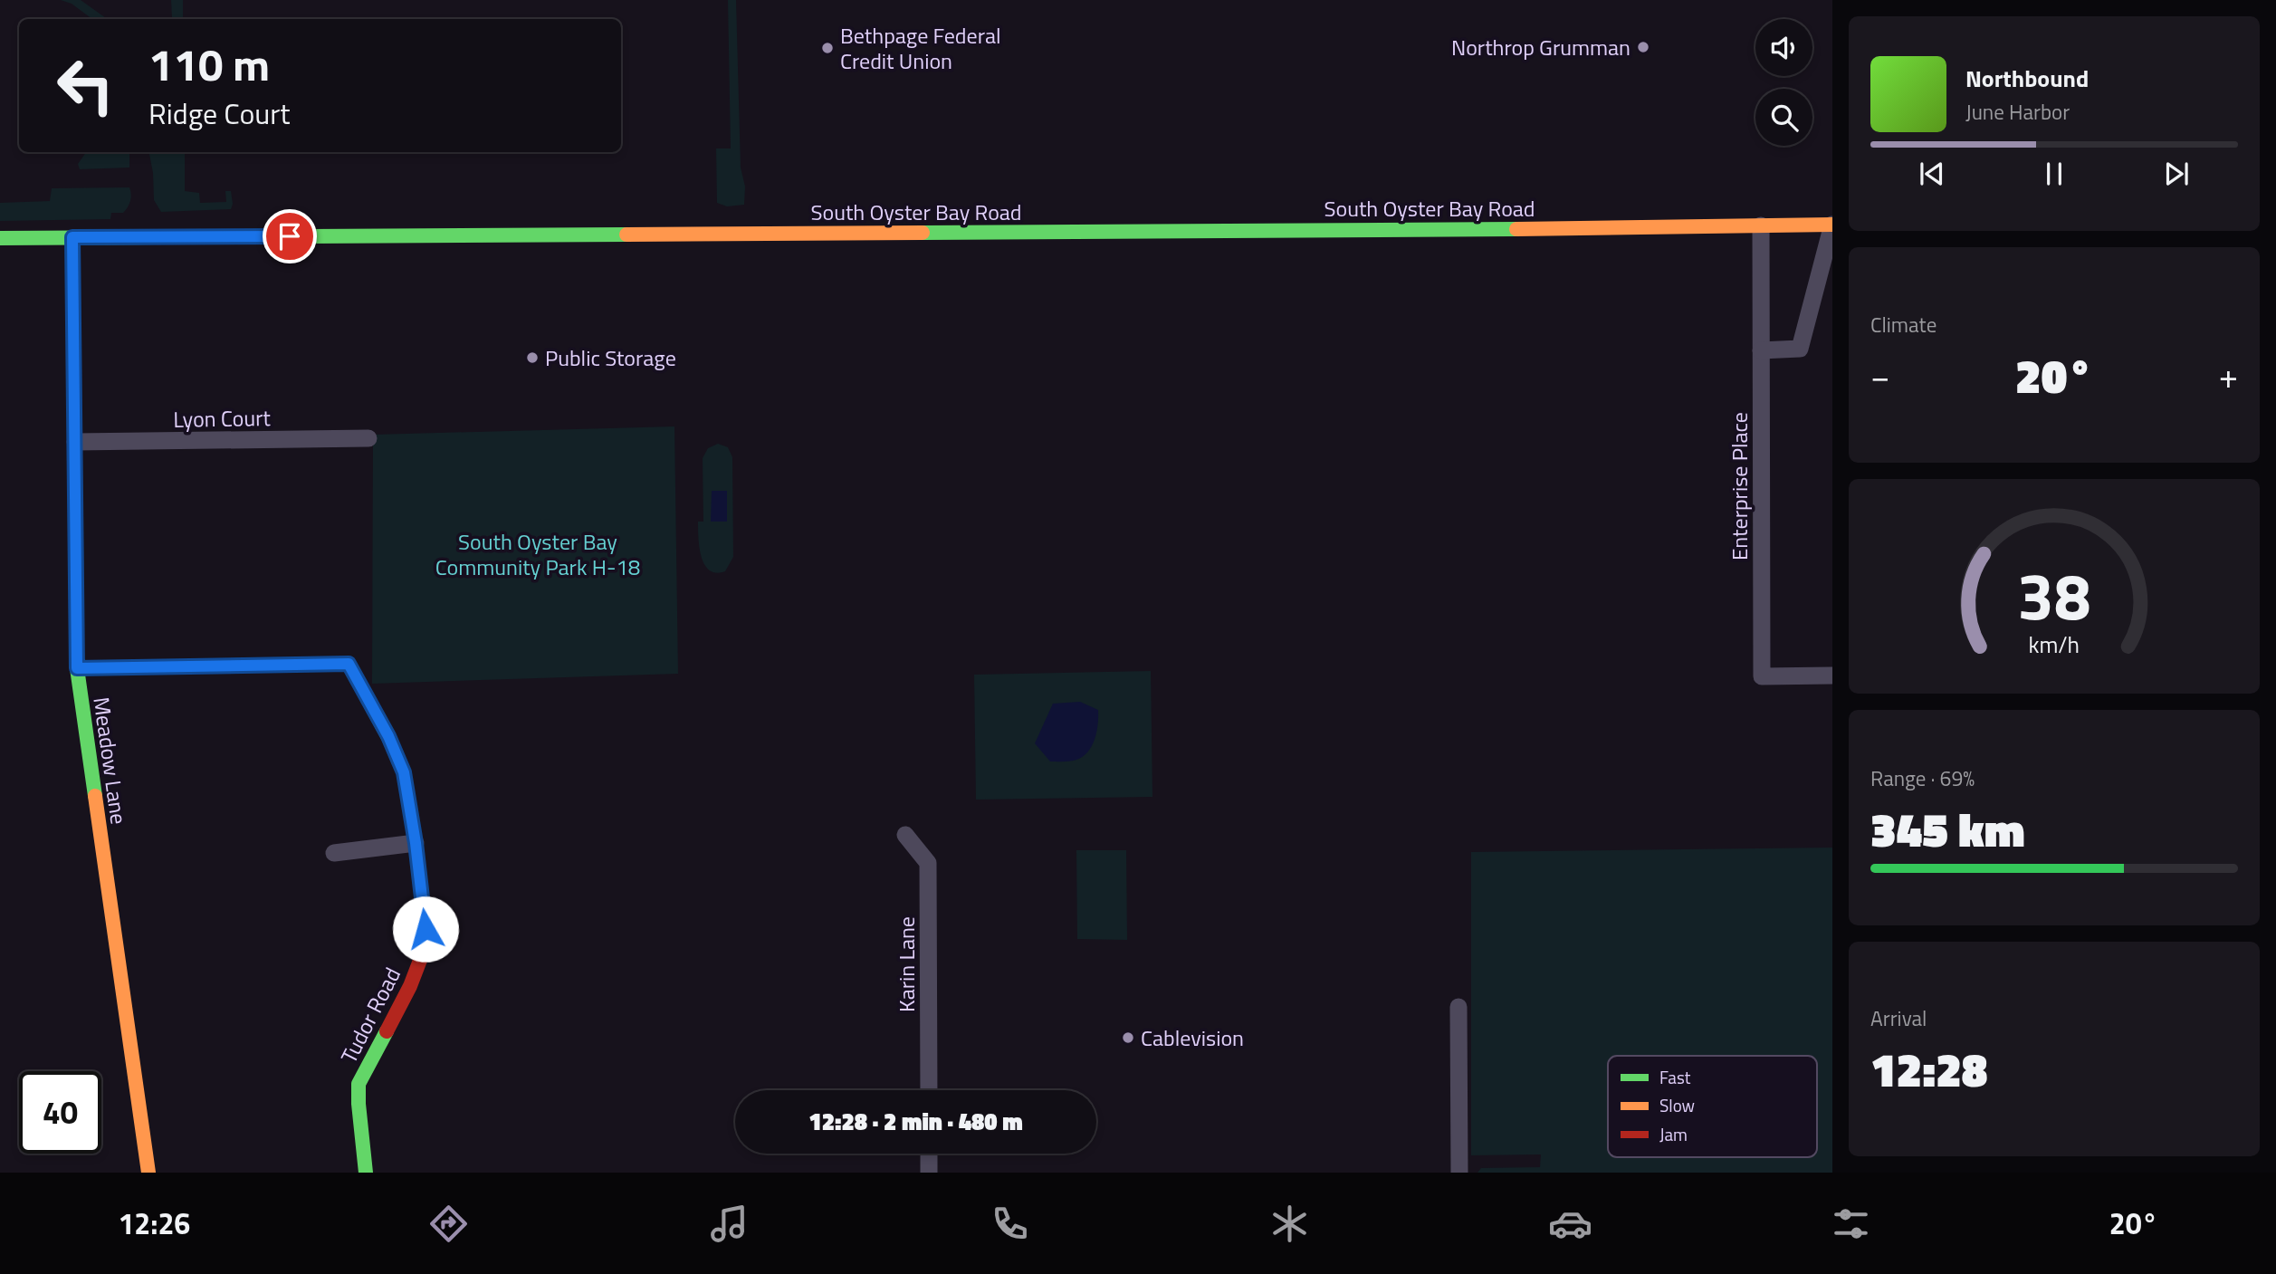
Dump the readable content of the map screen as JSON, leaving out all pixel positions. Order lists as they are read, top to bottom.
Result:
{
  "streets": {
    "main road": ["South Oyster Bay Road", "Meadow Lane", "Tudor Road"],
    "street": ["Lyon Court", "Enterprise Place", "Karin Lane"]
  },
  "crossings": [
    ["South Oyster Bay Road", "Enterprise Place"],
    ["South Oyster Bay Road", "Meadow Lane"],
    ["Lyon Court", "Meadow Lane"],
    ["Meadow Lane", "Tudor Road"]
  ],
  "parks": ["South Oyster Bay Community Park H-18"],
  "places": [
    "Northrop Grumman",
    "Bethpage Federal Credit Union",
    "Public Storage",
    "Cablevision"
  ],
  "legend": ["Fast", "Slow", "Jam"],
  "page": {
    "turn": ["110 m", "Ridge Court"],
    "song": ["Northbound", "June Harbor"],
    "tile": [
      "Climate",
      ["Range · 69%", "345 km"],
      ["Arrival", "12:28"]
    ],
    "heat": ["−", "20°", "+"],
    "limit": "40",
    "trip": "12:28 · 2 min · 480 m",
    "tabs": ["12:26", "20°"],
    "gauge": ["38", "km/h"]
  }
}
